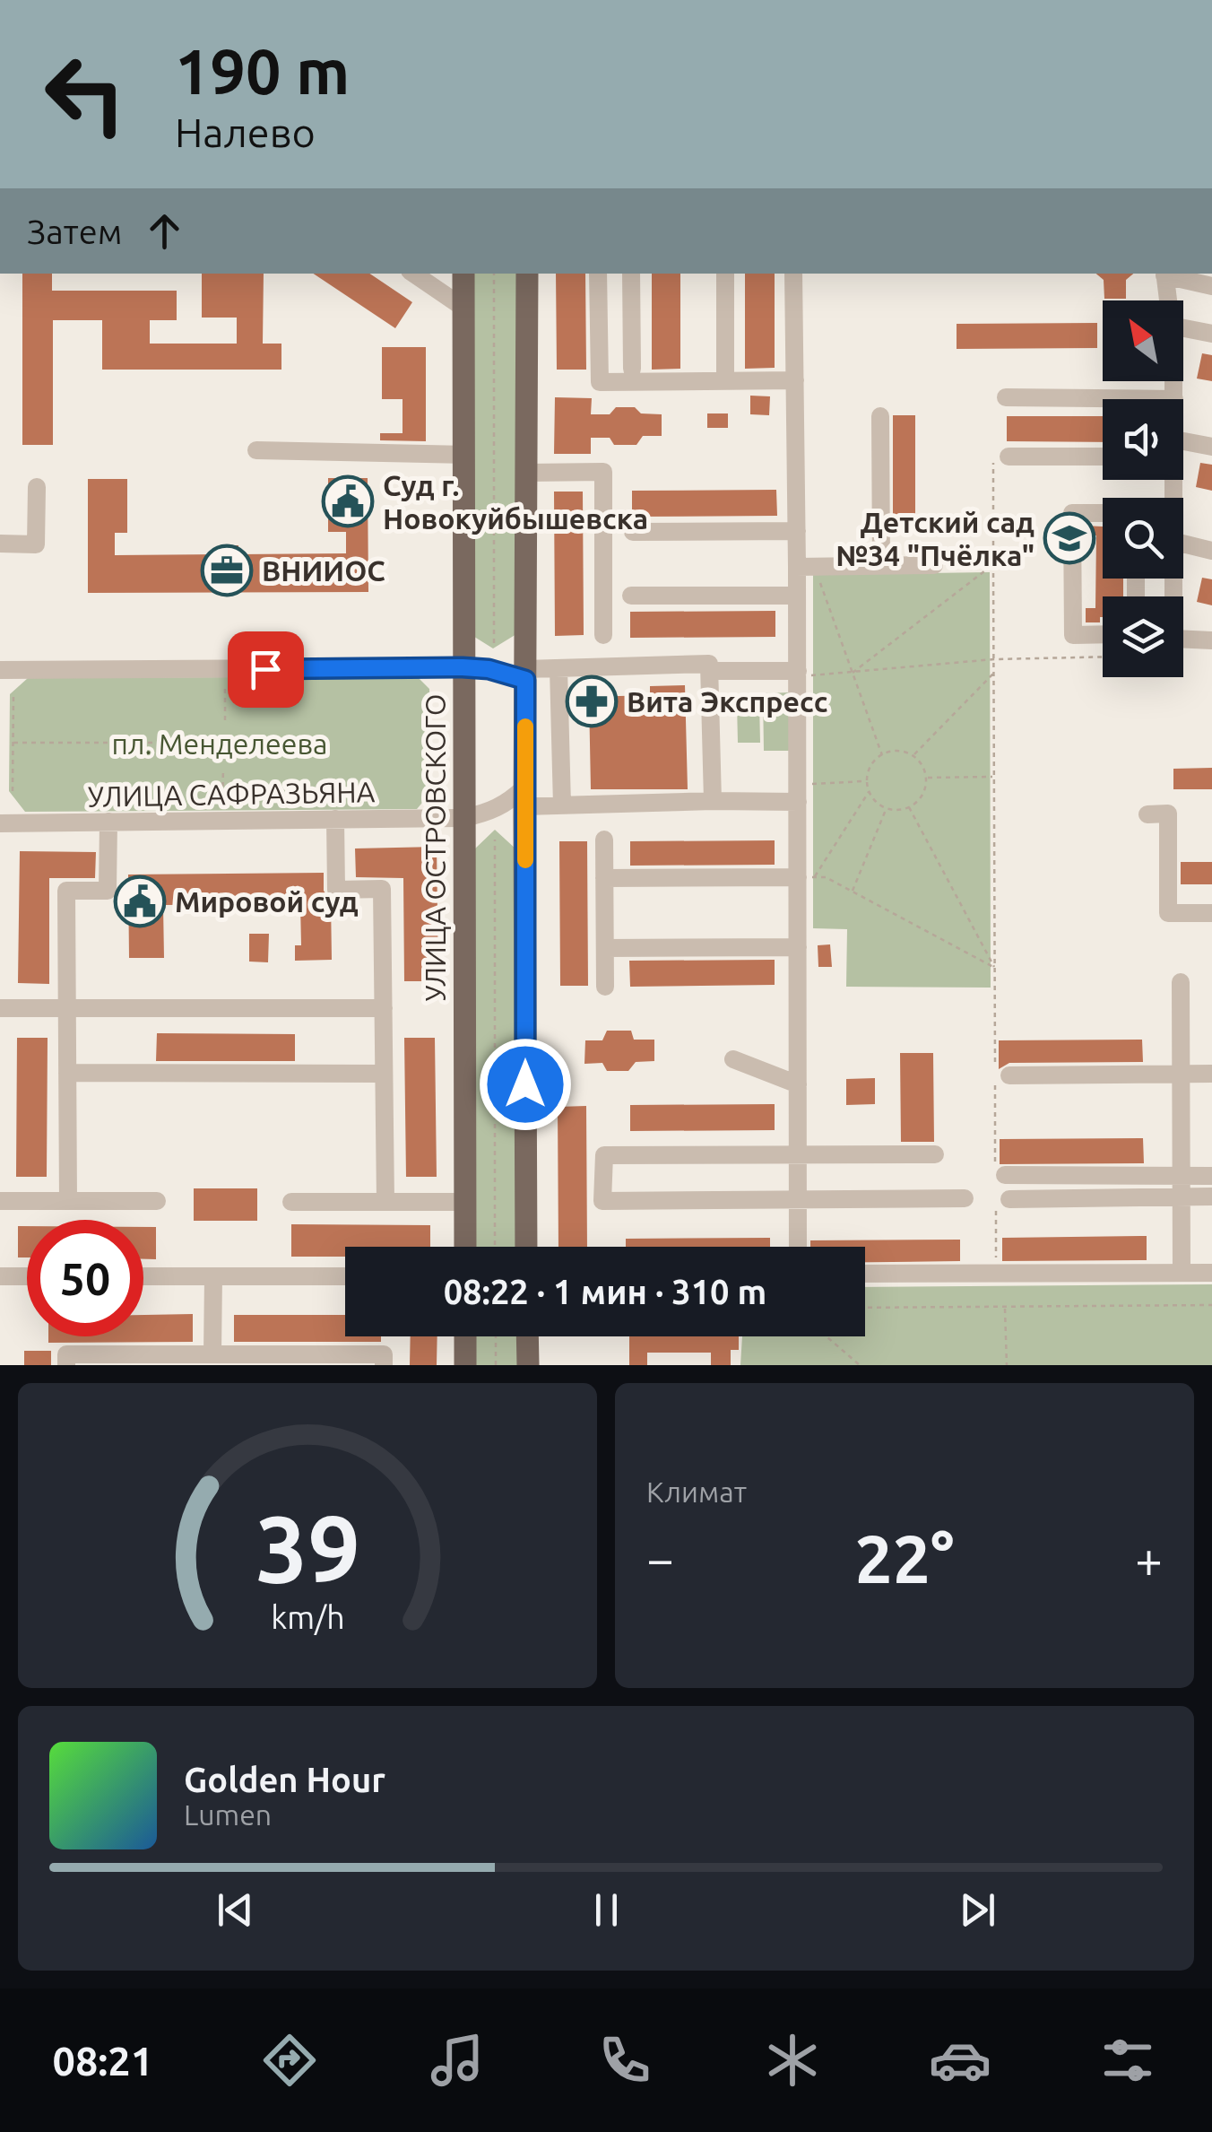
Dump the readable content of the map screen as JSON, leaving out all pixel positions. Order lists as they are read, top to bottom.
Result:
{
  "streets": {
    "main road": ["УЛИЦА ОСТРОВСКОГО"],
    "street": ["УЛИЦА САФРАЗЬЯНА"]
  },
  "crossings": [
    ["УЛИЦА САФРАЗЬЯНА", "УЛИЦА ОСТРОВСКОГО"]
  ],
  "parks": ["пл. Менделеева"],
  "places": {
    "public building": ["Суд г. Новокуйбышевска", "Мировой суд"],
    "school or university": ["Детский сад №34 \"Пчёлка\""],
    "office": ["ВНИИОС"],
    "pharmacy": ["Вита Экспресс"]
  },
  "north": "top left",
  "page": {
    "turn": ["190 m", "Налево"],
    "then": "Затем",
    "limit": "50",
    "trip": "08:22 · 1 мин · 310 m",
    "tile": "Климат",
    "heat": ["−", "22°", "+"],
    "song": ["Golden Hour", "Lumen"],
    "tabs": "08:21",
    "gauge": ["39", "km/h"]
  }
}
